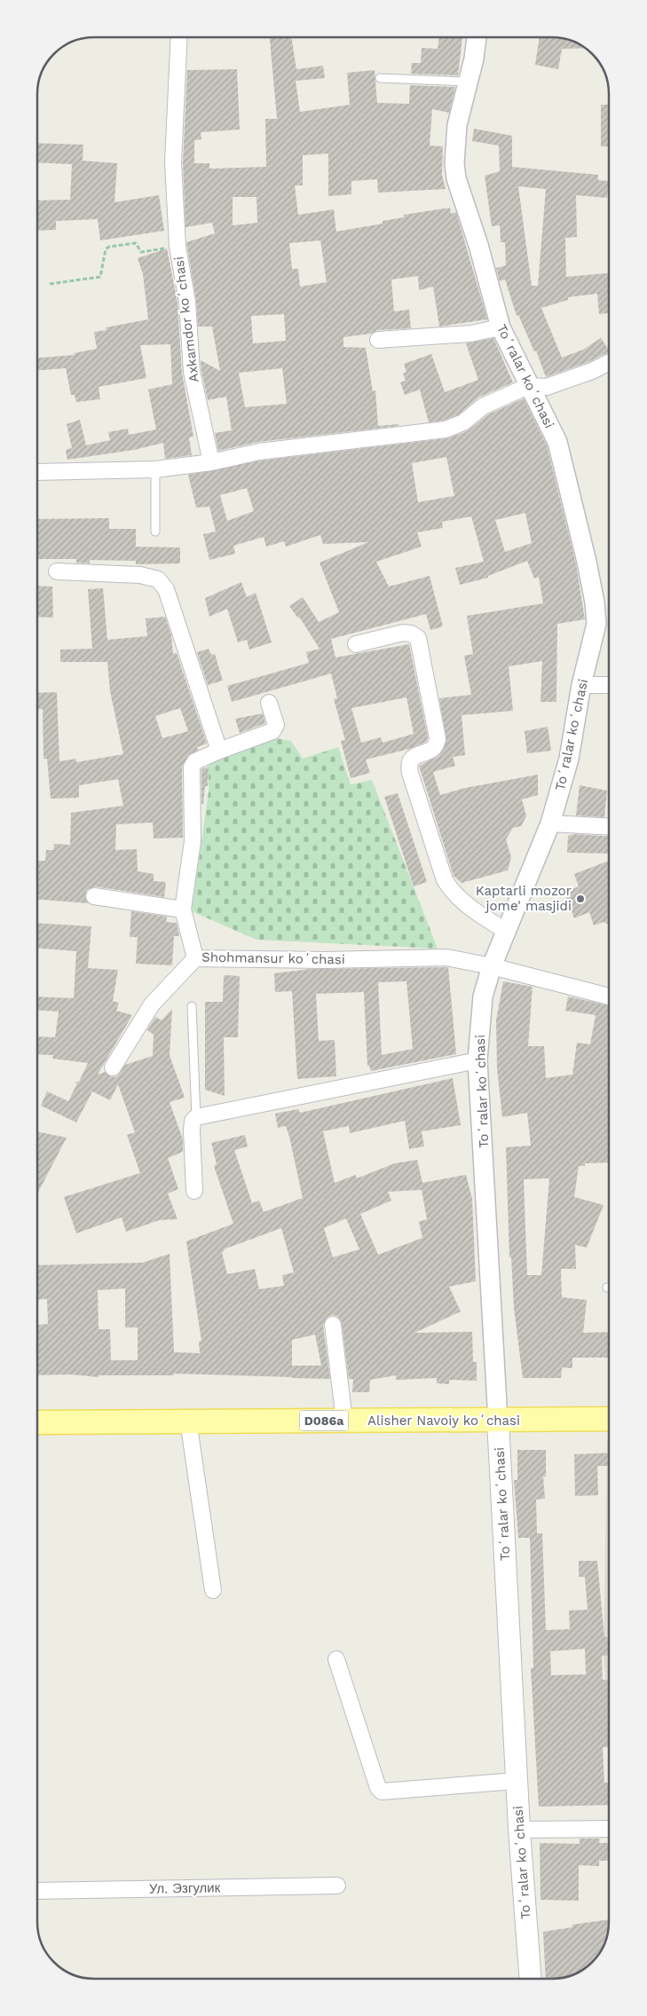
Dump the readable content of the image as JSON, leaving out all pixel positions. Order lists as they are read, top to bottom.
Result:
{
  "streets": {
    "main road": ["Toʻralar koʻchasi", "D086a", "Alisher Navoiy koʻchasi"],
    "street": ["Axkamdor koʻchasi", "Shohmansur koʻchasi", "Ул. Эзгулик"]
  },
  "crossings": [
    ["Toʻralar koʻchasi", "Shohmansur koʻchasi"],
    ["Toʻralar koʻchasi", "Alisher Navoiy koʻchasi"]
  ],
  "places": ["Kaptarli mozor jome' masjidi"]
}
